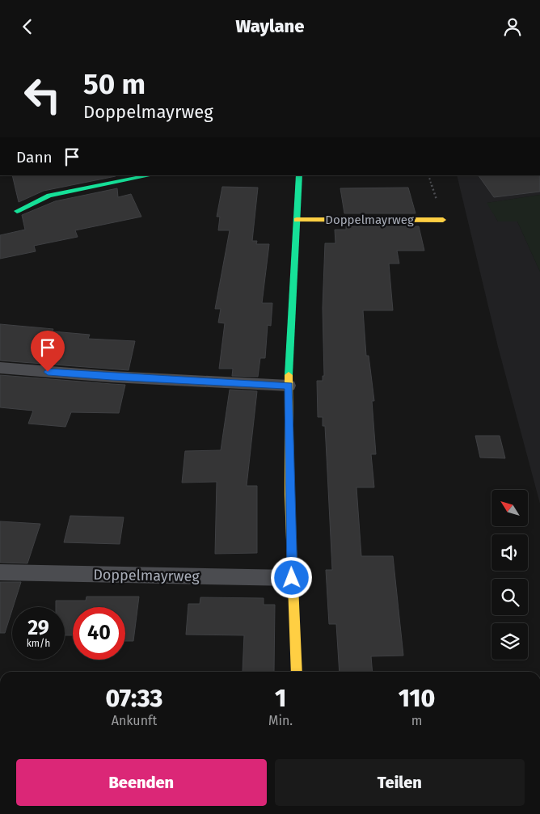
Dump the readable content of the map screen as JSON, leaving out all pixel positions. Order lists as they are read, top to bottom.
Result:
{
  "streets": {
    "street": ["Doppelmayrweg"]
  },
  "north": "top left",
  "page": {
    "header": "Waylane",
    "turn": ["50 m", "Doppelmayrweg"],
    "then": "Dann",
    "speed": "29 km/h",
    "limit": "40",
    "eta": [
      "07:33",
      "Ankunft",
      "1",
      "Min.",
      "110",
      "m"
    ],
    "buttons": ["Beenden", "Teilen"]
  }
}
